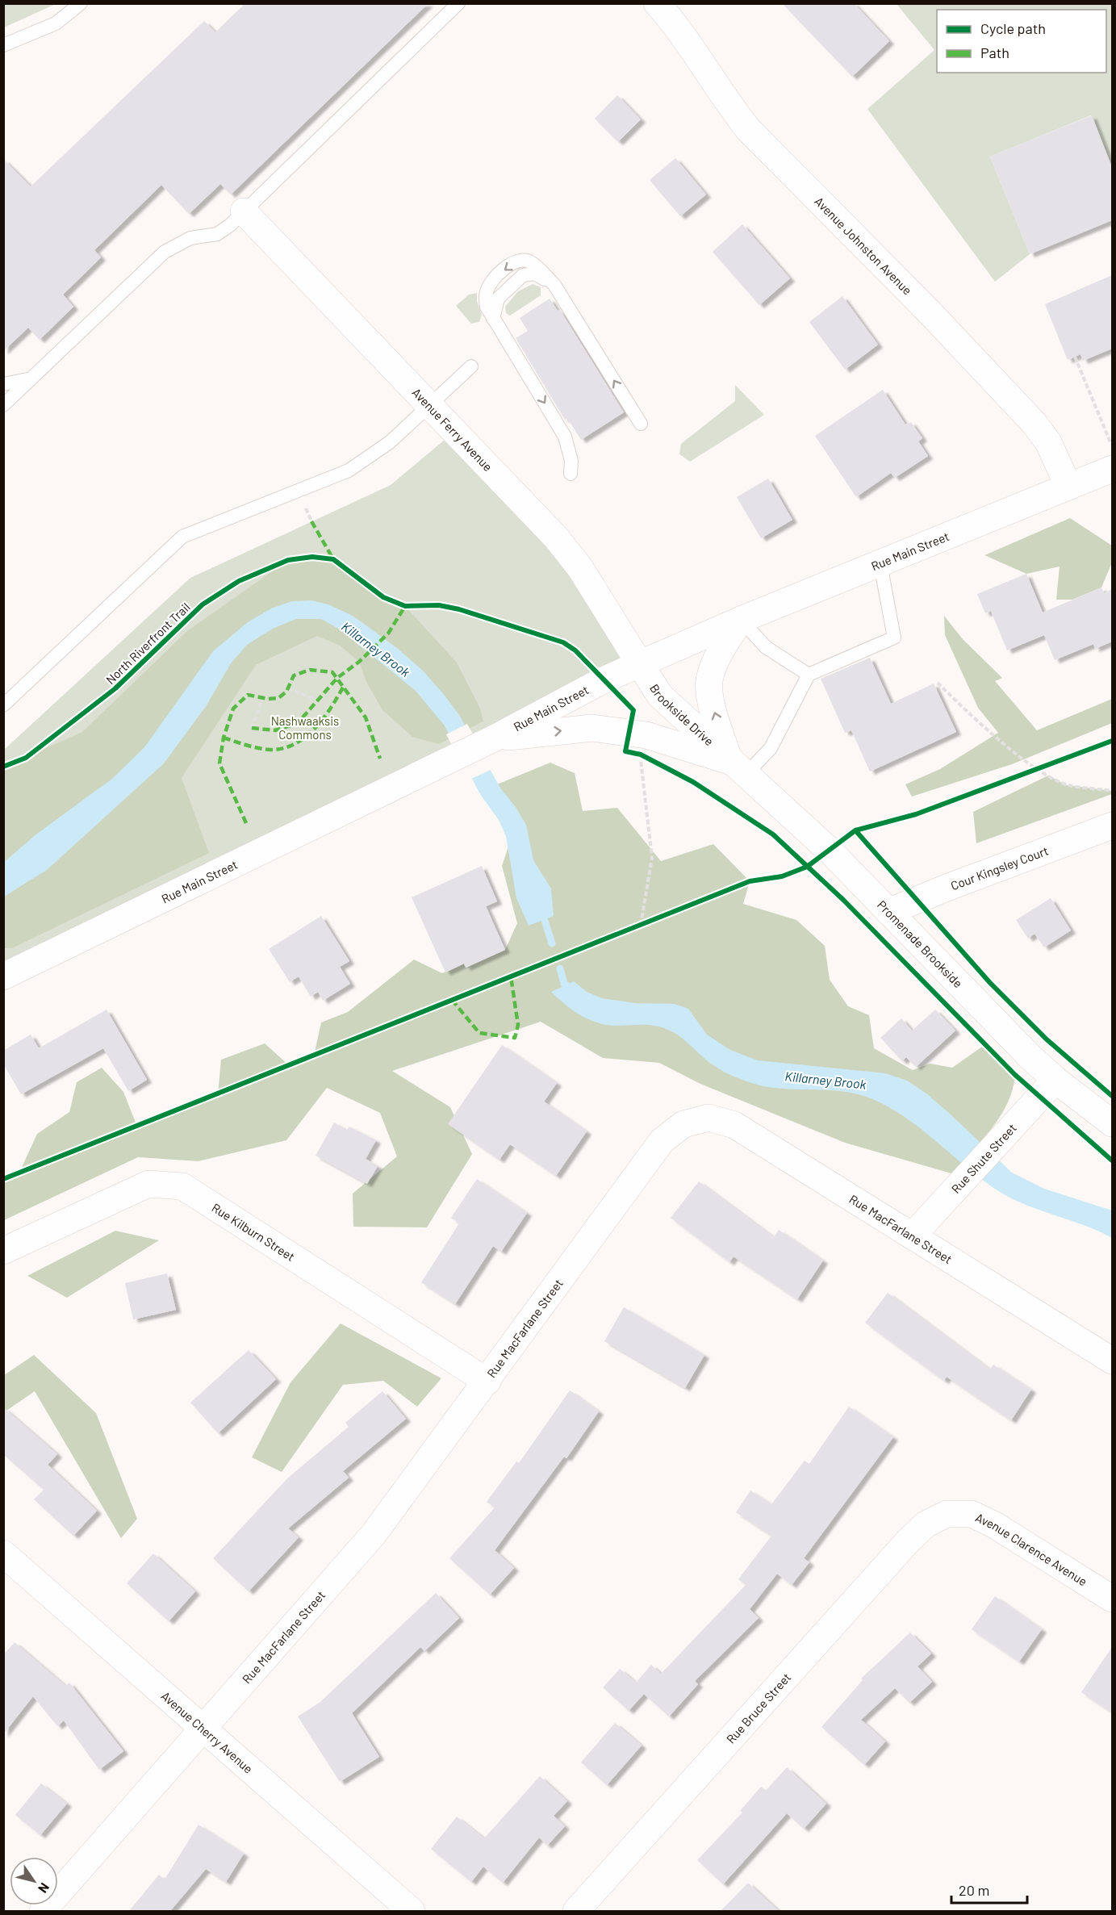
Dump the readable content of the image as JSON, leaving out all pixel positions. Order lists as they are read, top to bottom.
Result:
{
  "streets": {
    "street": [
      "Avenue Johnston Avenue",
      "Avenue Ferry Avenue",
      "Rue Main Street",
      "Brookside Drive",
      "Cour Kingsley Court",
      "Promenade Brookside",
      "Rue Shute Street",
      "Rue MacFarlane Street",
      "Rue Kilburn Street",
      "Avenue Clarence Avenue",
      "Rue Bruce Street",
      "Avenue Cherry Avenue"
    ],
    "cycle path": ["North Riverfront Trail"]
  },
  "crossings": [
    ["Avenue Johnston Avenue", "Rue Main Street"],
    ["Avenue Ferry Avenue", "Rue Main Street"],
    ["Avenue Ferry Avenue", "Brookside Drive"],
    ["Rue Main Street", "Brookside Drive"],
    ["Brookside Drive", "Promenade Brookside"],
    ["Cour Kingsley Court", "Promenade Brookside"],
    ["Promenade Brookside", "Rue Shute Street"],
    ["Rue Shute Street", "Rue MacFarlane Street"],
    ["Rue MacFarlane Street", "Rue Kilburn Street"],
    ["Rue MacFarlane Street", "Avenue Cherry Avenue"],
    ["Avenue Clarence Avenue", "Rue Bruce Street"]
  ],
  "water": ["Killarney Brook"],
  "parks": ["Nashwaaksis Commons"],
  "legend": ["Cycle path", "Path"],
  "scale_bar": "20 m",
  "north": "bottom right"
}
